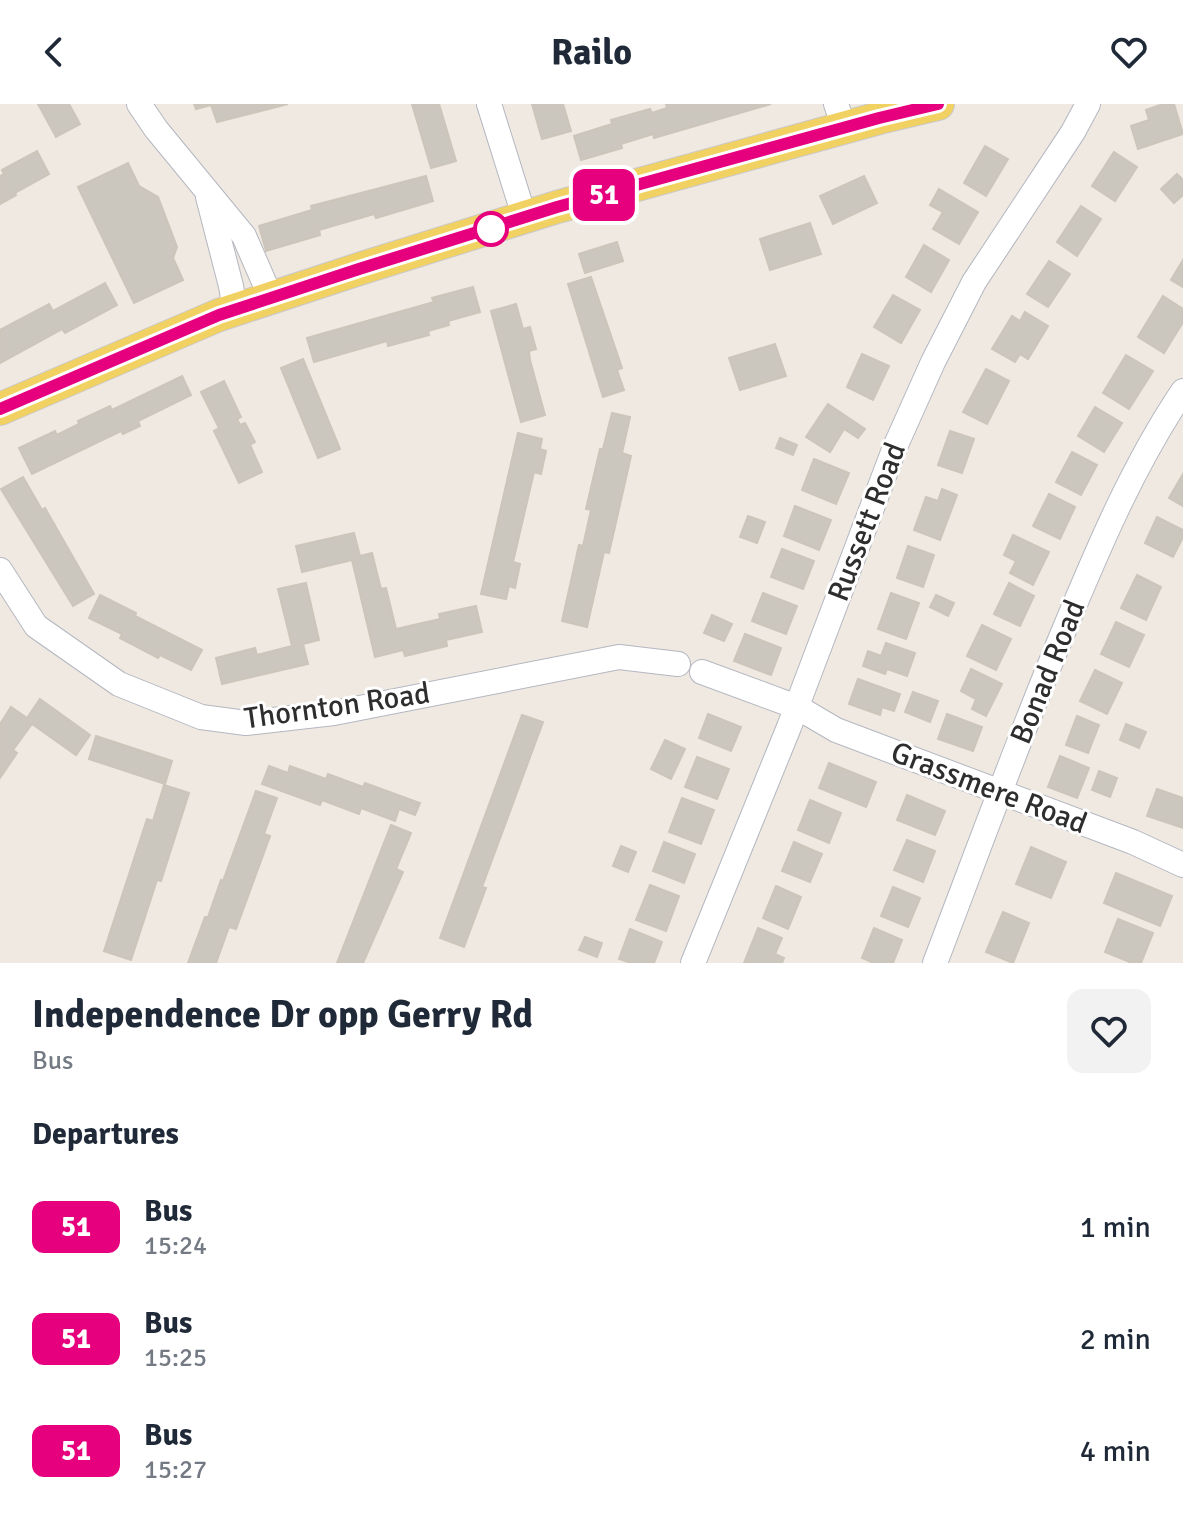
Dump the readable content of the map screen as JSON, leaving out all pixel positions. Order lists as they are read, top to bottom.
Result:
{
  "streets": {
    "street": [
      "Russett Road",
      "Bonad Road",
      "Thornton Road",
      "Grassmere Road"
    ]
  },
  "crossings": [
    ["Russett Road", "Grassmere Road"],
    ["Bonad Road", "Grassmere Road"]
  ],
  "lines": ["bus line 51"],
  "page": {
    "header": "Railo",
    "on_map": "51",
    "heading": [
      ["Independence Dr opp Gerry Rd", "Bus"],
      "Departures"
    ],
    "list": [
      {
        "mark": "51",
        "name": "Bus",
        "note": "15:24",
        "value": "1 min"
      },
      {
        "mark": "51",
        "name": "Bus",
        "note": "15:25",
        "value": "2 min"
      },
      {
        "mark": "51",
        "name": "Bus",
        "note": "15:27",
        "value": "4 min"
      }
    ]
  }
}
